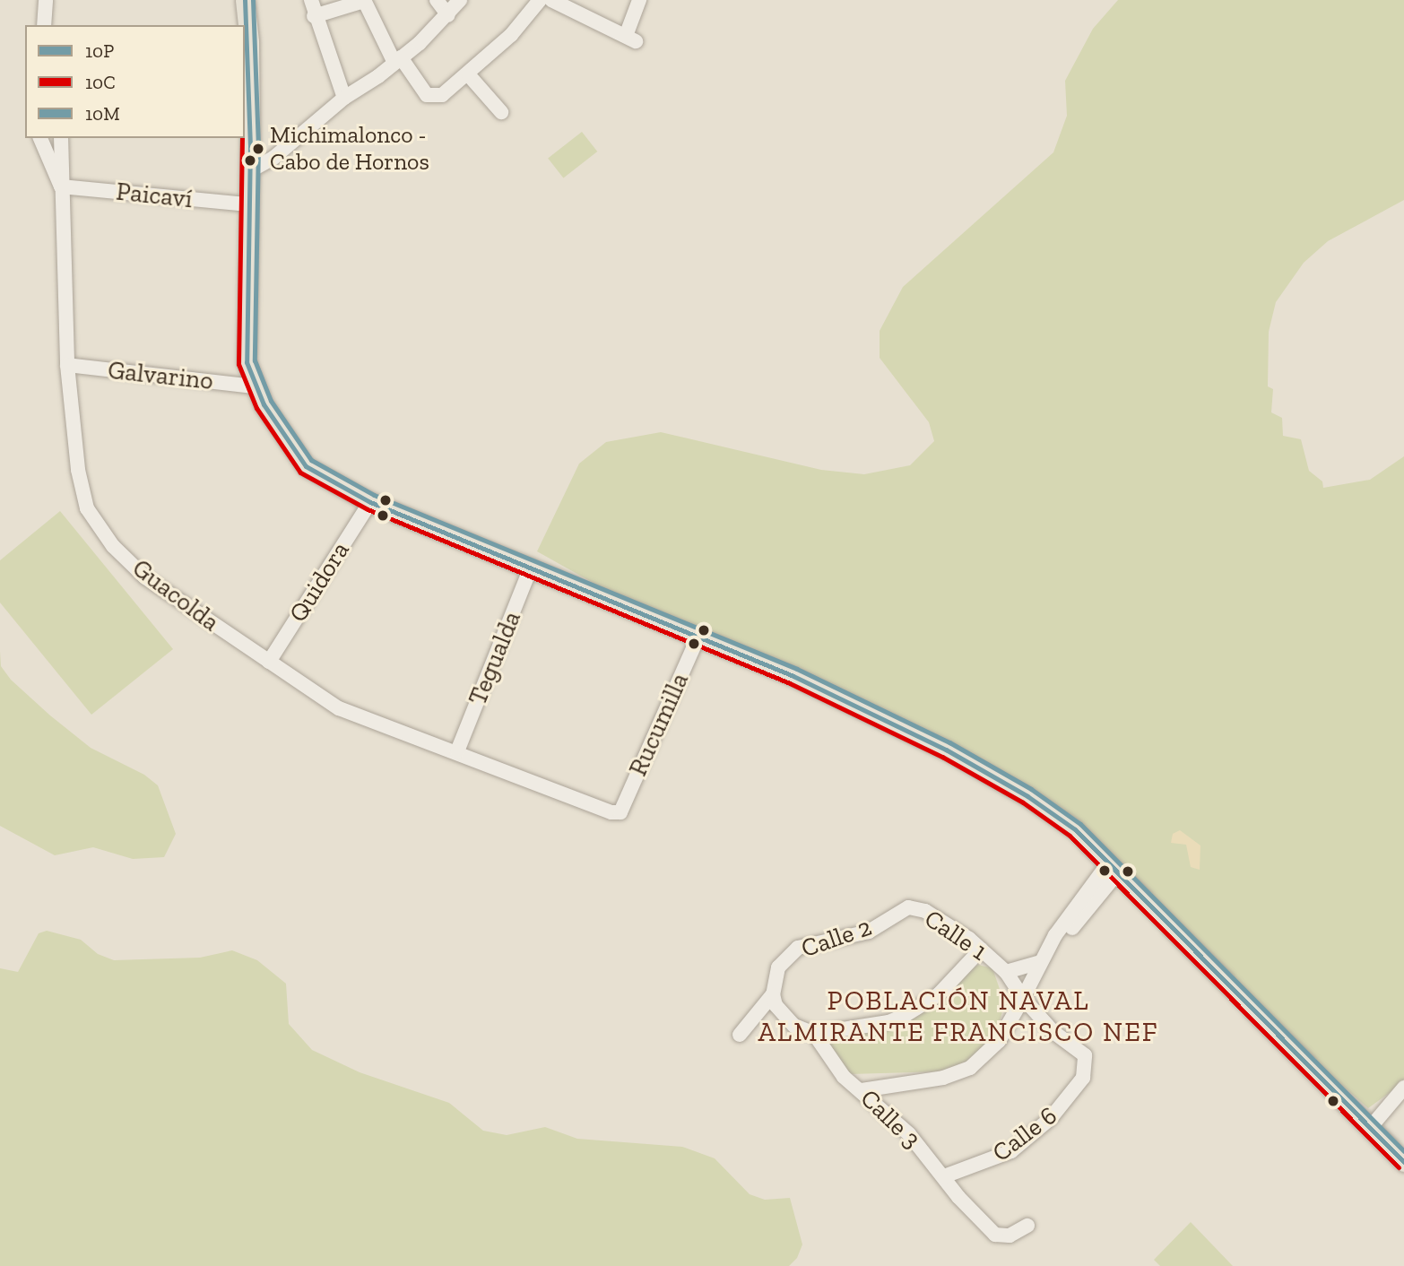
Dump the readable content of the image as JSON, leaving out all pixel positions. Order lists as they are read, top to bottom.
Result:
{
  "streets": {
    "street": [
      "Paicaví",
      "Galvarino",
      "Quidora",
      "Guacolda",
      "Tegualda",
      "Rucumilla",
      "Calle 1",
      "Calle 2",
      "Calle 3",
      "Calle 6"
    ]
  },
  "crossings": [
    ["Paicaví", "Guacolda"],
    ["Galvarino", "Guacolda"],
    ["Quidora", "Guacolda"],
    ["Guacolda", "Tegualda"],
    ["Guacolda", "Rucumilla"],
    ["Calle 1", "Calle 2"],
    ["Calle 1", "Calle 6"],
    ["Calle 2", "Calle 3"],
    ["Calle 3", "Calle 6"]
  ],
  "districts": ["POBLACIÓN NAVAL ALMIRANTE FRANCISCO NEF"],
  "places": ["Michimalonco - Cabo de Hornos"],
  "lines": ["transit line 10P", "transit line 10M", "transit line 10C"],
  "legend": ["10P", "10C", "10M"]
}
